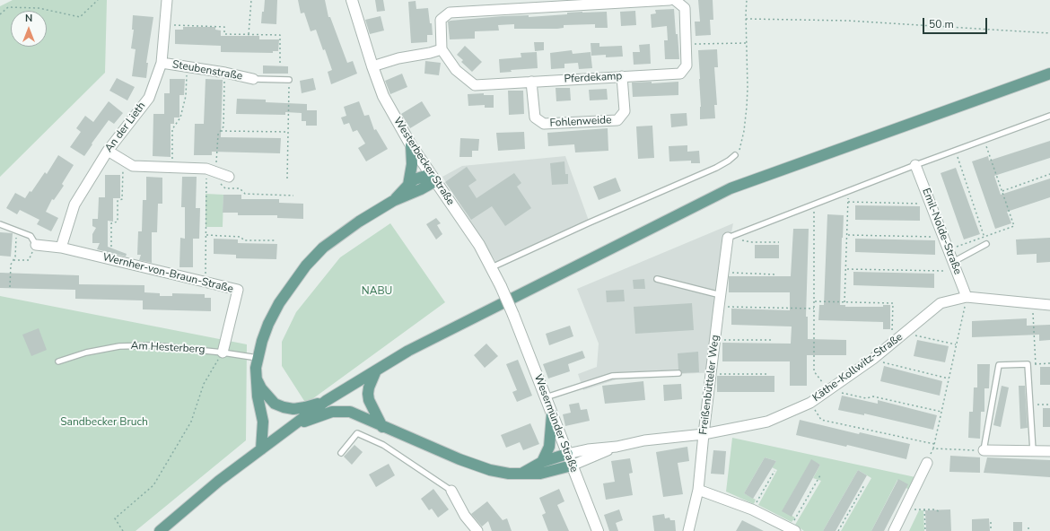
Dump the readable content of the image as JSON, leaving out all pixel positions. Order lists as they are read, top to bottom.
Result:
{
  "streets": {
    "street": [
      "Steubenstraße",
      "Pferdekamp",
      "Fohlenweide",
      "An der Lieth",
      "Westerbecker Straße",
      "Emil-Nolde-Straße",
      "Wernher-von-Braun-Straße",
      "Käthe-Kollwitz-Straße",
      "Freißenbütteler Weg",
      "Wesermünder Straße"
    ],
    "lane": ["Am Hesterberg"]
  },
  "crossings": [
    ["Steubenstraße", "An der Lieth"],
    ["Pferdekamp", "Fohlenweide"],
    ["An der Lieth", "Wernher-von-Braun-Straße"],
    ["Westerbecker Straße", "Wesermünder Straße"],
    ["Emil-Nolde-Straße", "Käthe-Kollwitz-Straße"],
    ["Wernher-von-Braun-Straße", "Am Hesterberg"],
    ["Käthe-Kollwitz-Straße", "Freißenbütteler Weg"],
    ["Käthe-Kollwitz-Straße", "Wesermünder Straße"]
  ],
  "parks": ["NABU", "Sandbecker Bruch"],
  "scale_bar": "50 m",
  "north": "top"
}
